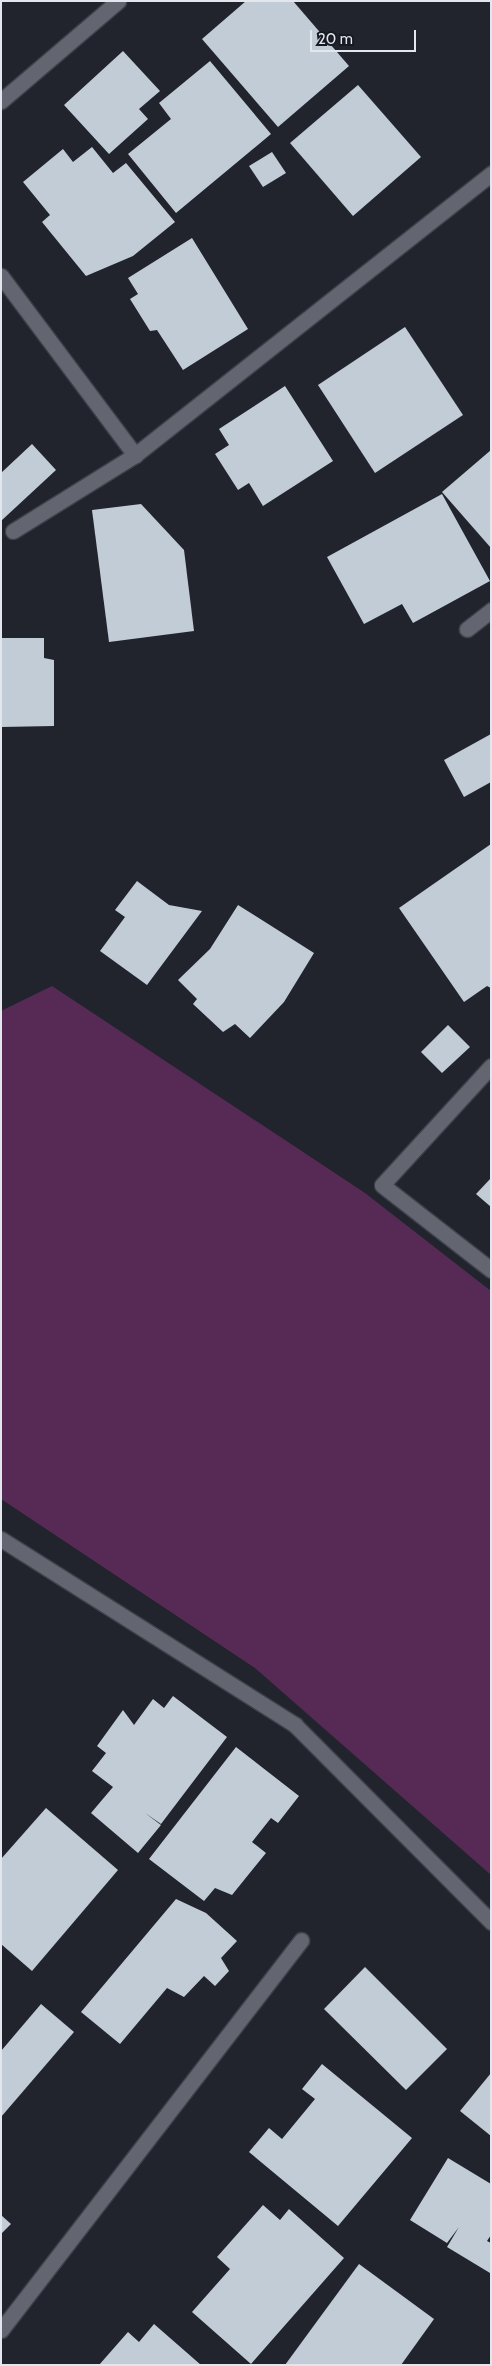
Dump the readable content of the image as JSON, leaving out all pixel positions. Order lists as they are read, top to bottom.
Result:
{
  "scale_bar": "20 m"
}
